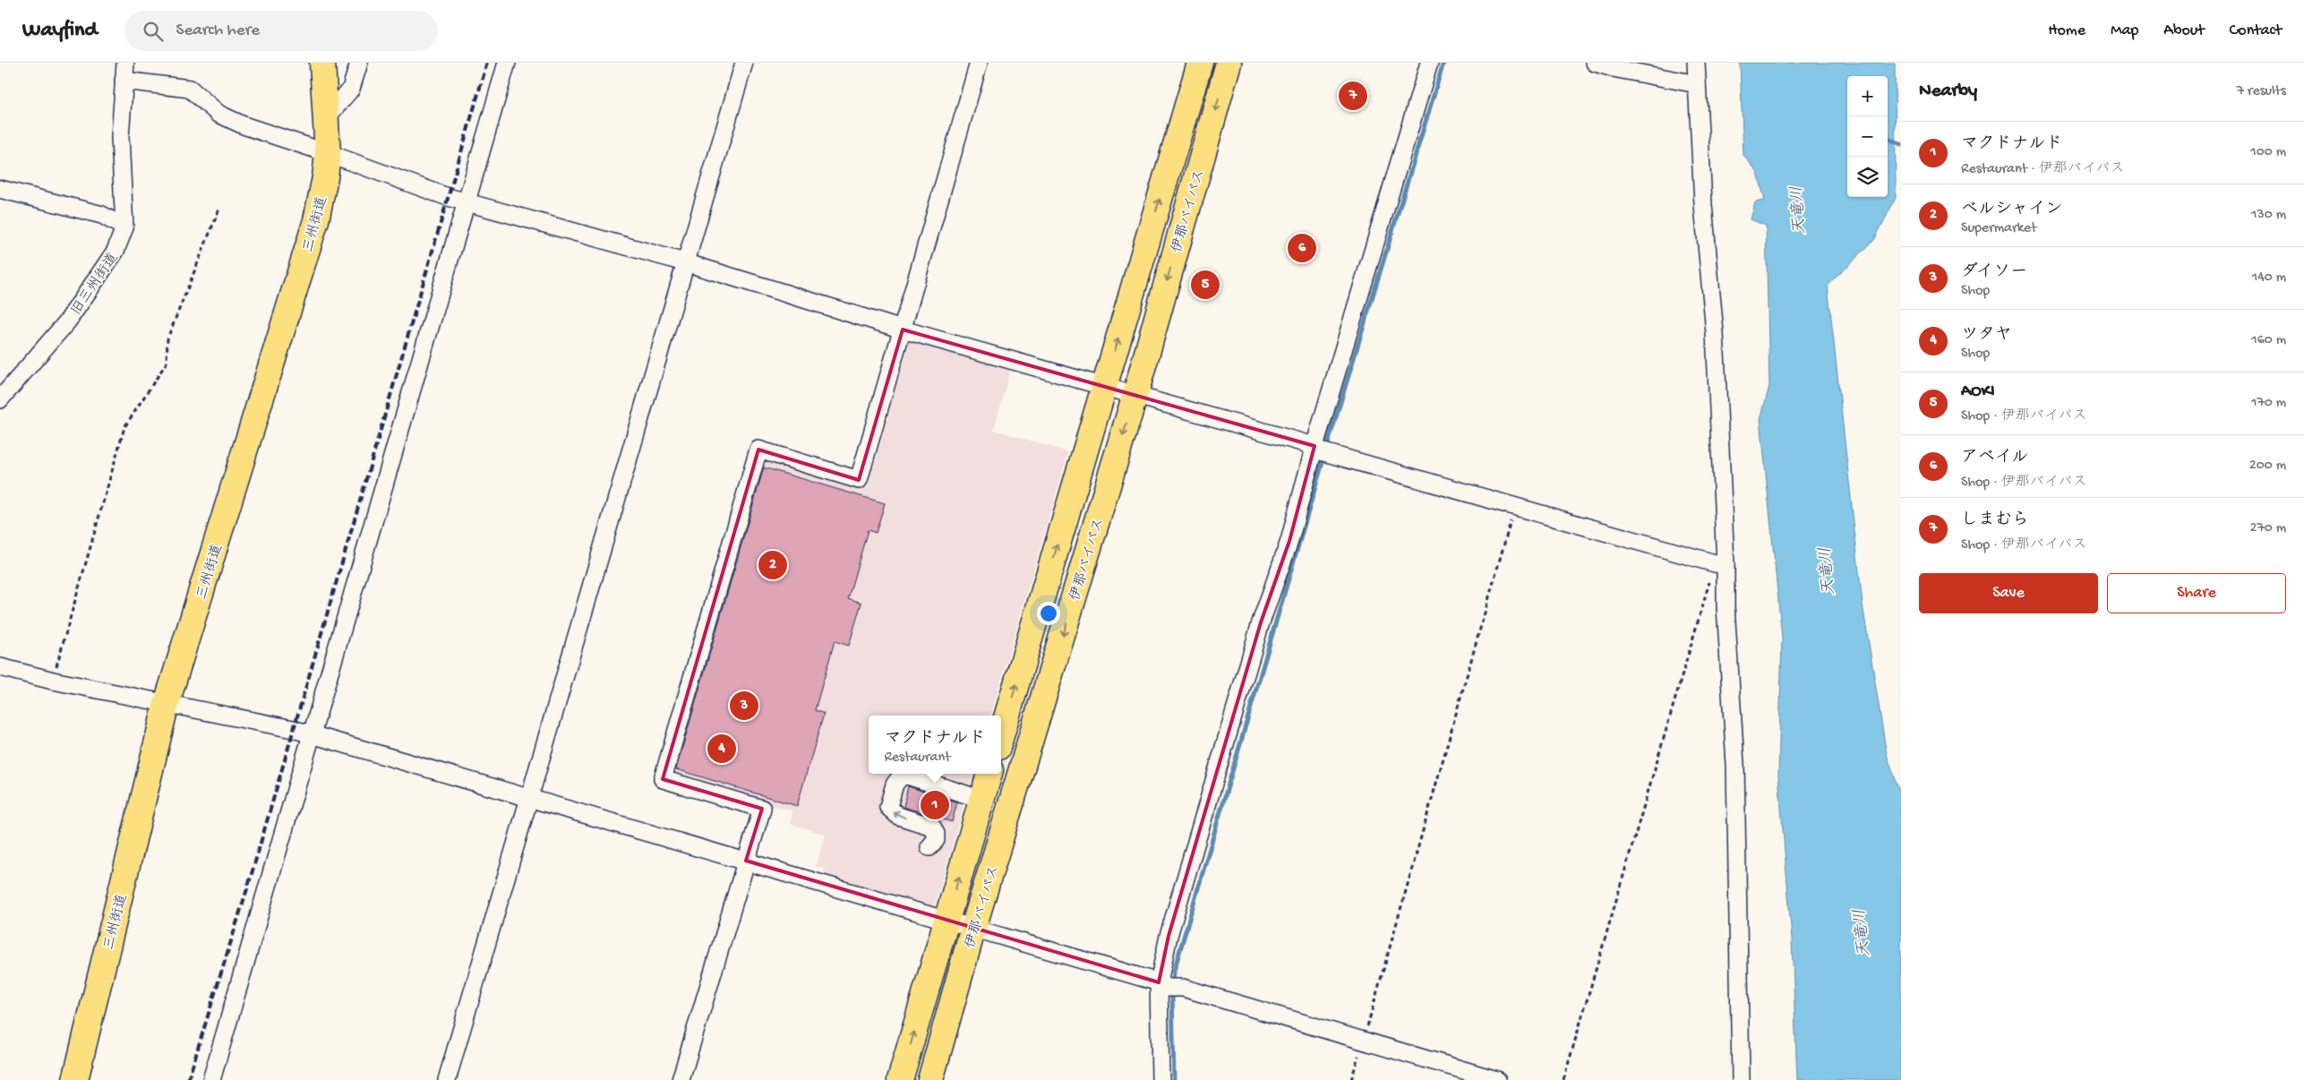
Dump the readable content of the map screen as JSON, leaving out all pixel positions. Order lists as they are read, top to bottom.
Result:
{
  "streets": {
    "highway": ["伊那バイパス", "三州街道"],
    "street": ["旧三州街道"]
  },
  "water": ["天竜川"],
  "page": {
    "header": "Wayfind",
    "search": "Search here",
    "nav": [
      "Home",
      "Map",
      "About",
      "Contact"
    ],
    "heading": ["Nearby", "7 results"],
    "map_buttons": ["+", "−"],
    "pins": [
      "7",
      "6",
      "5",
      "2",
      "3",
      "4",
      "1"
    ],
    "list": [
      {
        "mark": "1",
        "name": "マクドナルド",
        "note": "Restaurant · 伊那バイパス",
        "value": "100 m"
      },
      {
        "mark": "2",
        "name": "ベルシャイン",
        "note": "Supermarket",
        "value": "130 m"
      },
      {
        "mark": "3",
        "name": "ダイソー",
        "note": "Shop",
        "value": "140 m"
      },
      {
        "mark": "4",
        "name": "ツタヤ",
        "note": "Shop",
        "value": "160 m"
      },
      {
        "mark": "5",
        "name": "AOKI",
        "note": "Shop · 伊那バイパス",
        "value": "170 m"
      },
      {
        "mark": "6",
        "name": "アベイル",
        "note": "Shop · 伊那バイパス",
        "value": "200 m"
      },
      {
        "mark": "7",
        "name": "しまむら",
        "note": "Shop · 伊那バイパス",
        "value": "270 m"
      }
    ],
    "buttons": ["Save", "Share"],
    "popup": ["マクドナルド", "Restaurant"]
  }
}
